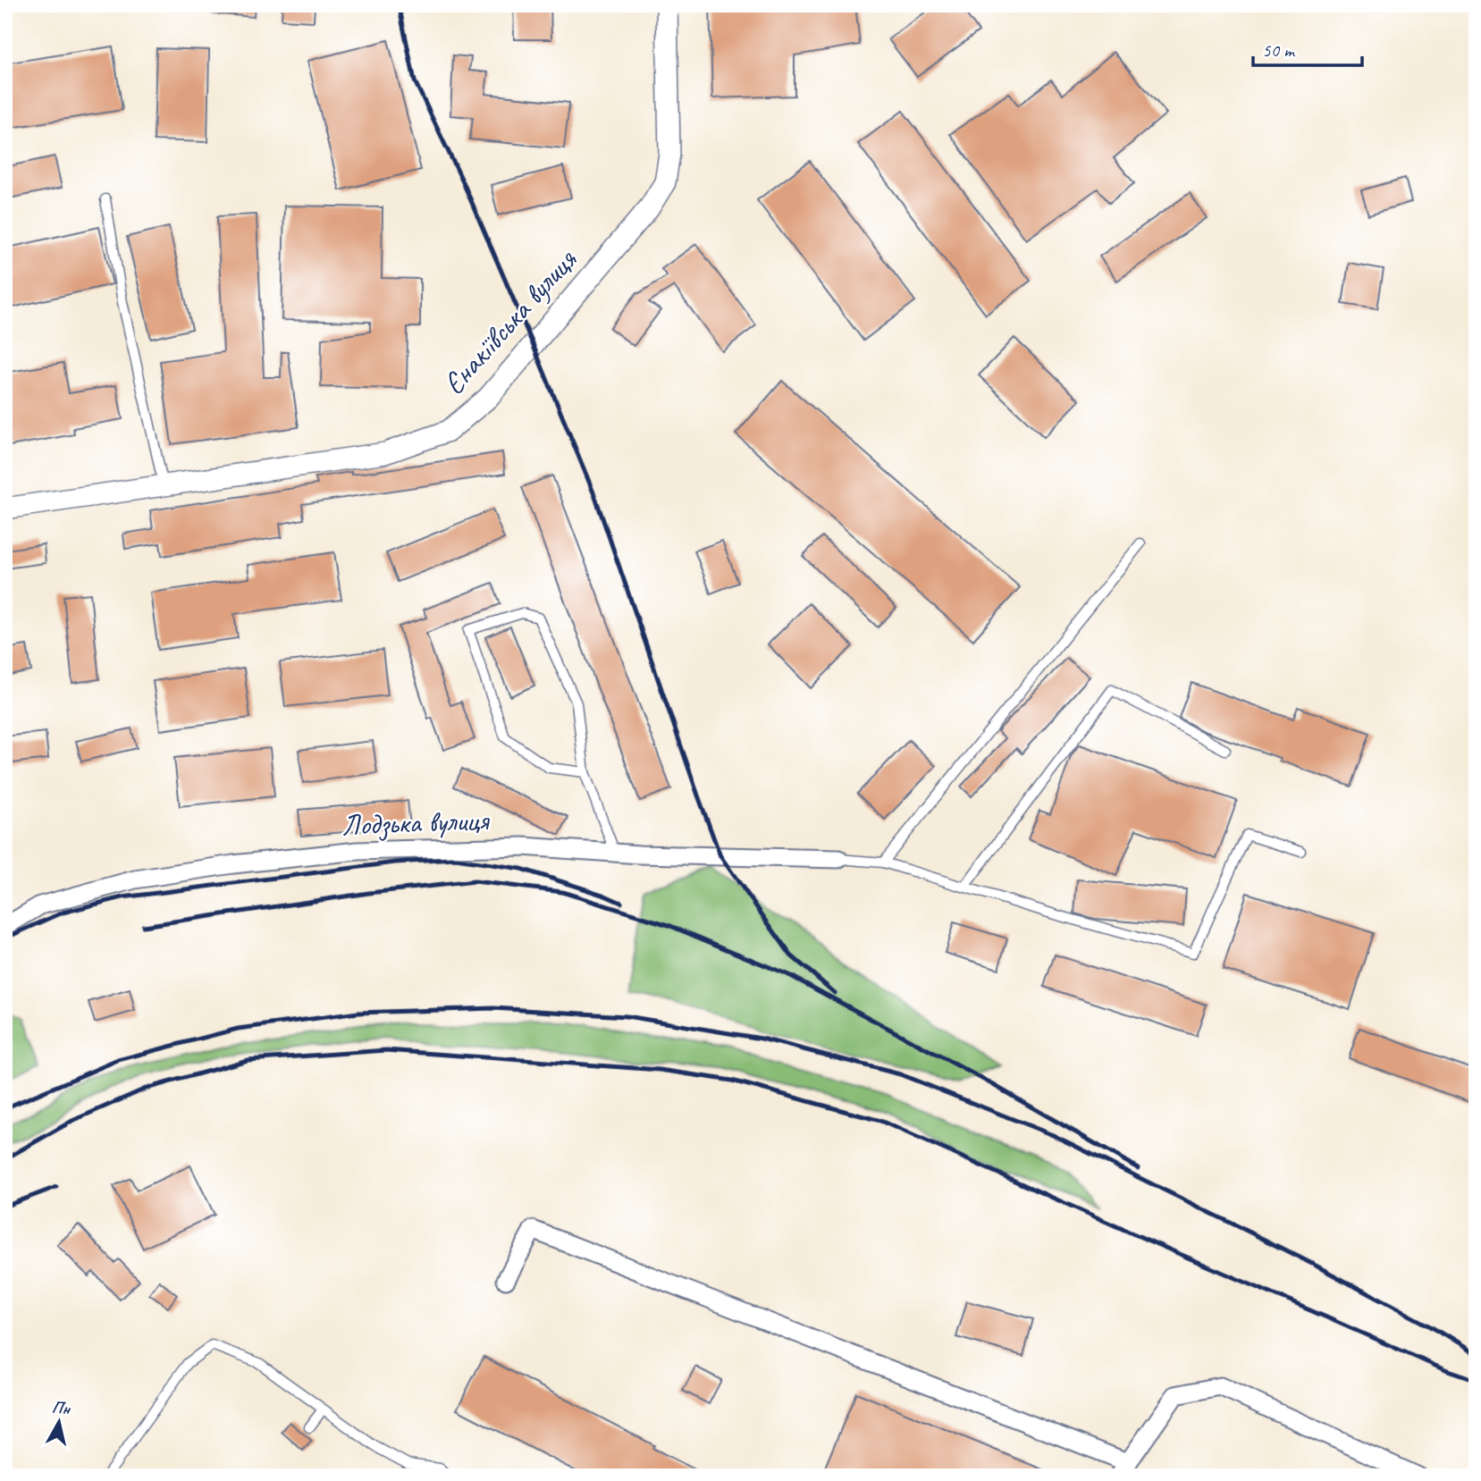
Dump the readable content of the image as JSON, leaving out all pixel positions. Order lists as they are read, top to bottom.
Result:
{
  "streets": {
    "street": ["Єнакіївська вулиця", "Лодзька вулиця"]
  },
  "scale_bar": "50 m",
  "north": "top"
}
